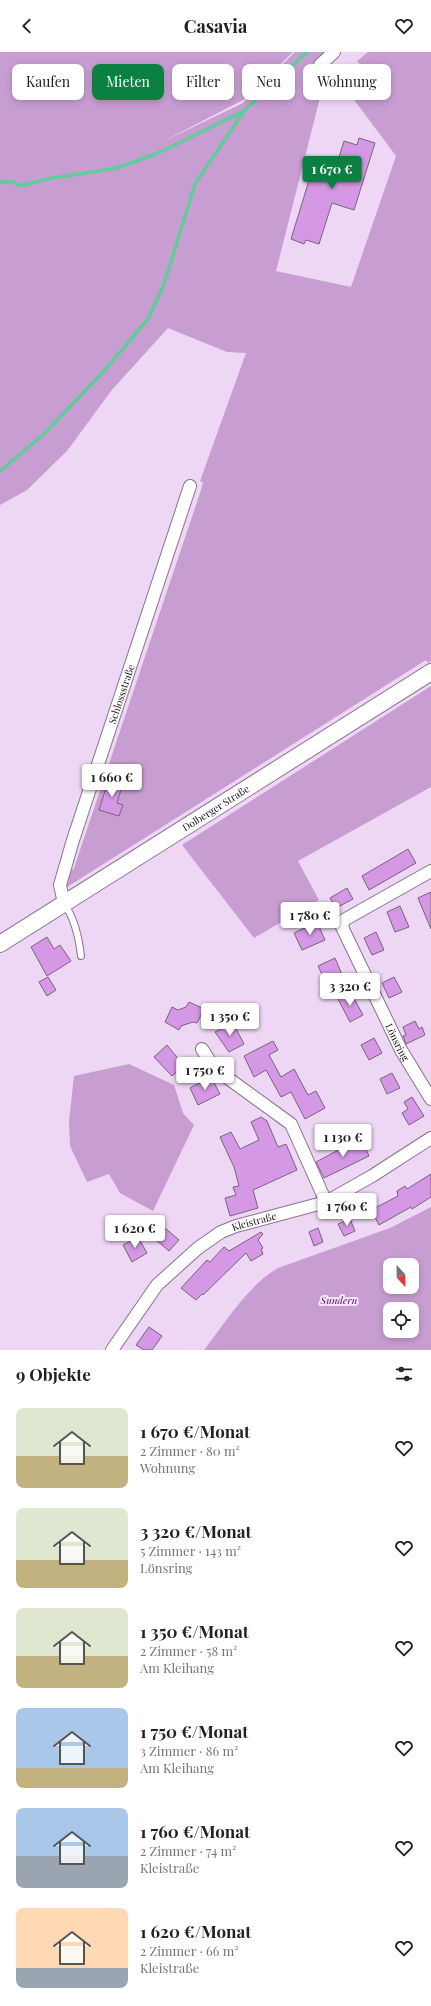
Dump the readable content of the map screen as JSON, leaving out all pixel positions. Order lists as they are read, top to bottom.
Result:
{
  "streets": {
    "main road": ["Dolberger Straße"],
    "street": ["Schlossstraße", "Lönsring", "Kleistraße"]
  },
  "crossings": [
    ["Schlossstraße", "Dolberger Straße"]
  ],
  "parks": ["Sundern"],
  "north": "bottom",
  "page": {
    "header": "Casavia",
    "chip": [
      "Kaufen",
      "Mieten",
      "Filter",
      "Neu",
      "Wohnung"
    ],
    "price": [
      "1 670 €",
      "1 660 €",
      "1 780 €",
      "3 320 €",
      "1 350 €",
      "1 750 €",
      "1 130 €",
      "1 760 €",
      "1 620 €"
    ],
    "heading": "9 Objekte",
    "list": [
      {
        "name": "1 670 €/Monat",
        "note": "2 Zimmer · 80 m² · Wohnung"
      },
      {
        "name": "3 320 €/Monat",
        "note": "5 Zimmer · 143 m² · Lönsring"
      },
      {
        "name": "1 350 €/Monat",
        "note": "2 Zimmer · 58 m² · Am Kleihang"
      },
      {
        "name": "1 750 €/Monat",
        "note": "3 Zimmer · 86 m² · Am Kleihang"
      },
      {
        "name": "1 760 €/Monat",
        "note": "2 Zimmer · 74 m² · Kleistraße"
      },
      {
        "name": "1 620 €/Monat",
        "note": "2 Zimmer · 66 m² · Kleistraße"
      }
    ]
  }
}
